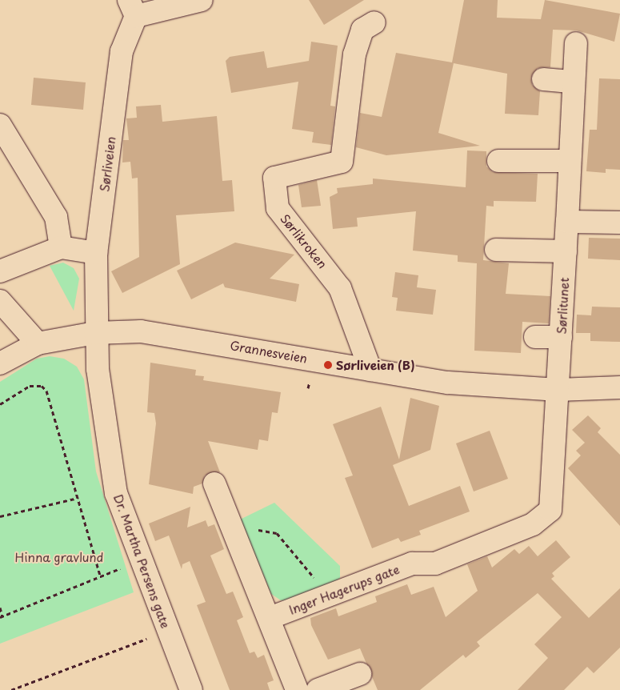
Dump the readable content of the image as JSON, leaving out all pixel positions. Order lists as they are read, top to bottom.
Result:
{
  "streets": {
    "street": [
      "Sørliveien",
      "Sørlikroken",
      "Sørlitunet",
      "Grannesveien",
      "Dr. Martha Persens gate",
      "Inger Hagerups gate"
    ]
  },
  "crossings": [
    ["Sørliveien", "Grannesveien"],
    ["Sørliveien", "Dr. Martha Persens gate"],
    ["Sørlikroken", "Grannesveien"],
    ["Sørlitunet", "Grannesveien"],
    ["Sørlitunet", "Inger Hagerups gate"],
    ["Grannesveien", "Dr. Martha Persens gate"],
    ["Grannesveien", "Inger Hagerups gate"]
  ],
  "parks": ["Hinna gravlund"],
  "places": ["Sørliveien (B)"]
}
